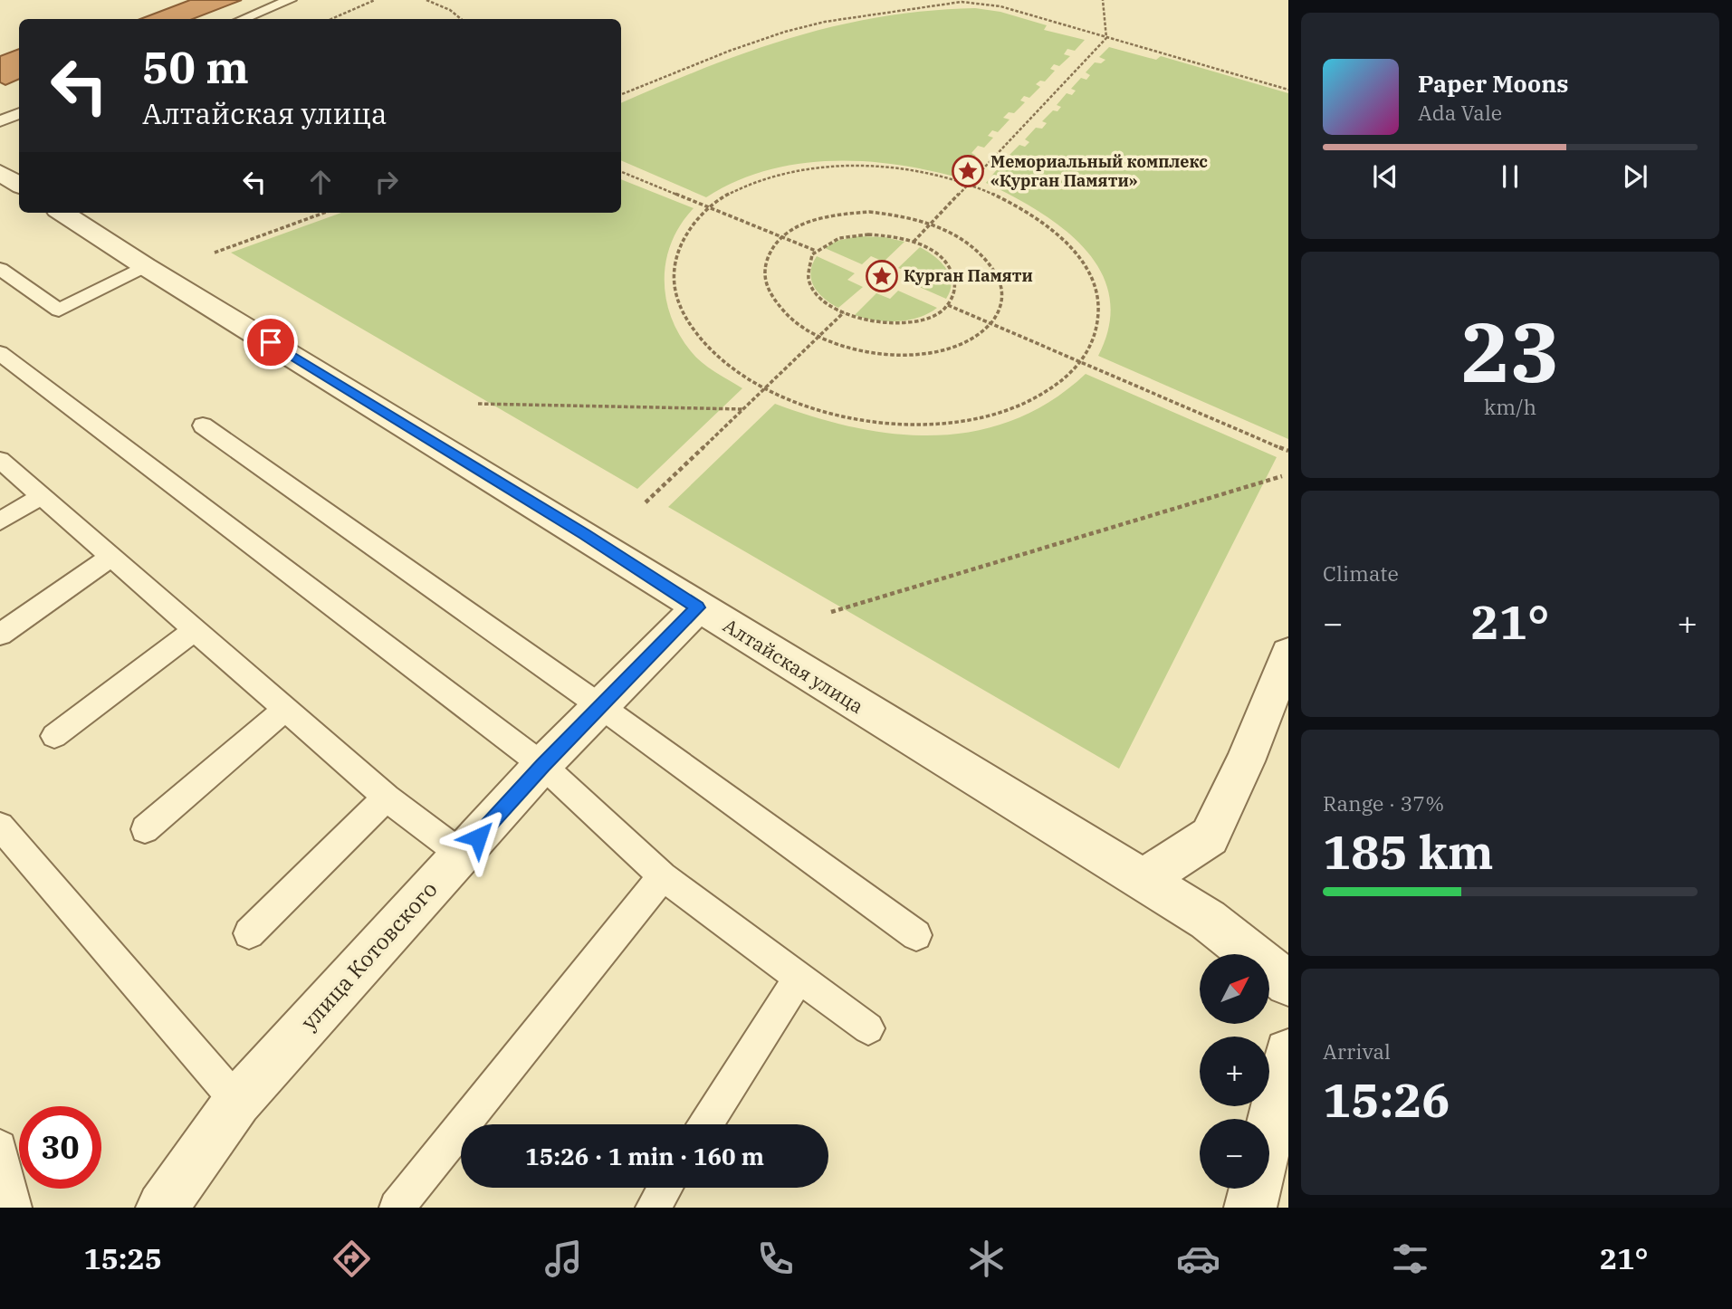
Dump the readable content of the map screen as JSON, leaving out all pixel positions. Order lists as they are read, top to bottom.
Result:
{
  "streets": {
    "street": ["Алтайская улица", "улица Котовского"]
  },
  "crossings": [
    ["Алтайская улица", "улица Котовского"]
  ],
  "places": {
    "place": ["Мемориальный комплекс «Курган Памяти»", "Курган Памяти"]
  },
  "north": "top right",
  "page": {
    "turn": ["50 m", "Алтайская улица"],
    "song": ["Paper Moons", "Ada Vale"],
    "tile": [
      ["23", "km/h"],
      "Climate",
      ["Range · 37%", "185 km"],
      ["Arrival", "15:26"]
    ],
    "heat": ["−", "21°", "+"],
    "map_buttons": ["+", "−"],
    "limit": "30",
    "trip": "15:26 · 1 min · 160 m",
    "tabs": ["15:25", "21°"]
  }
}
